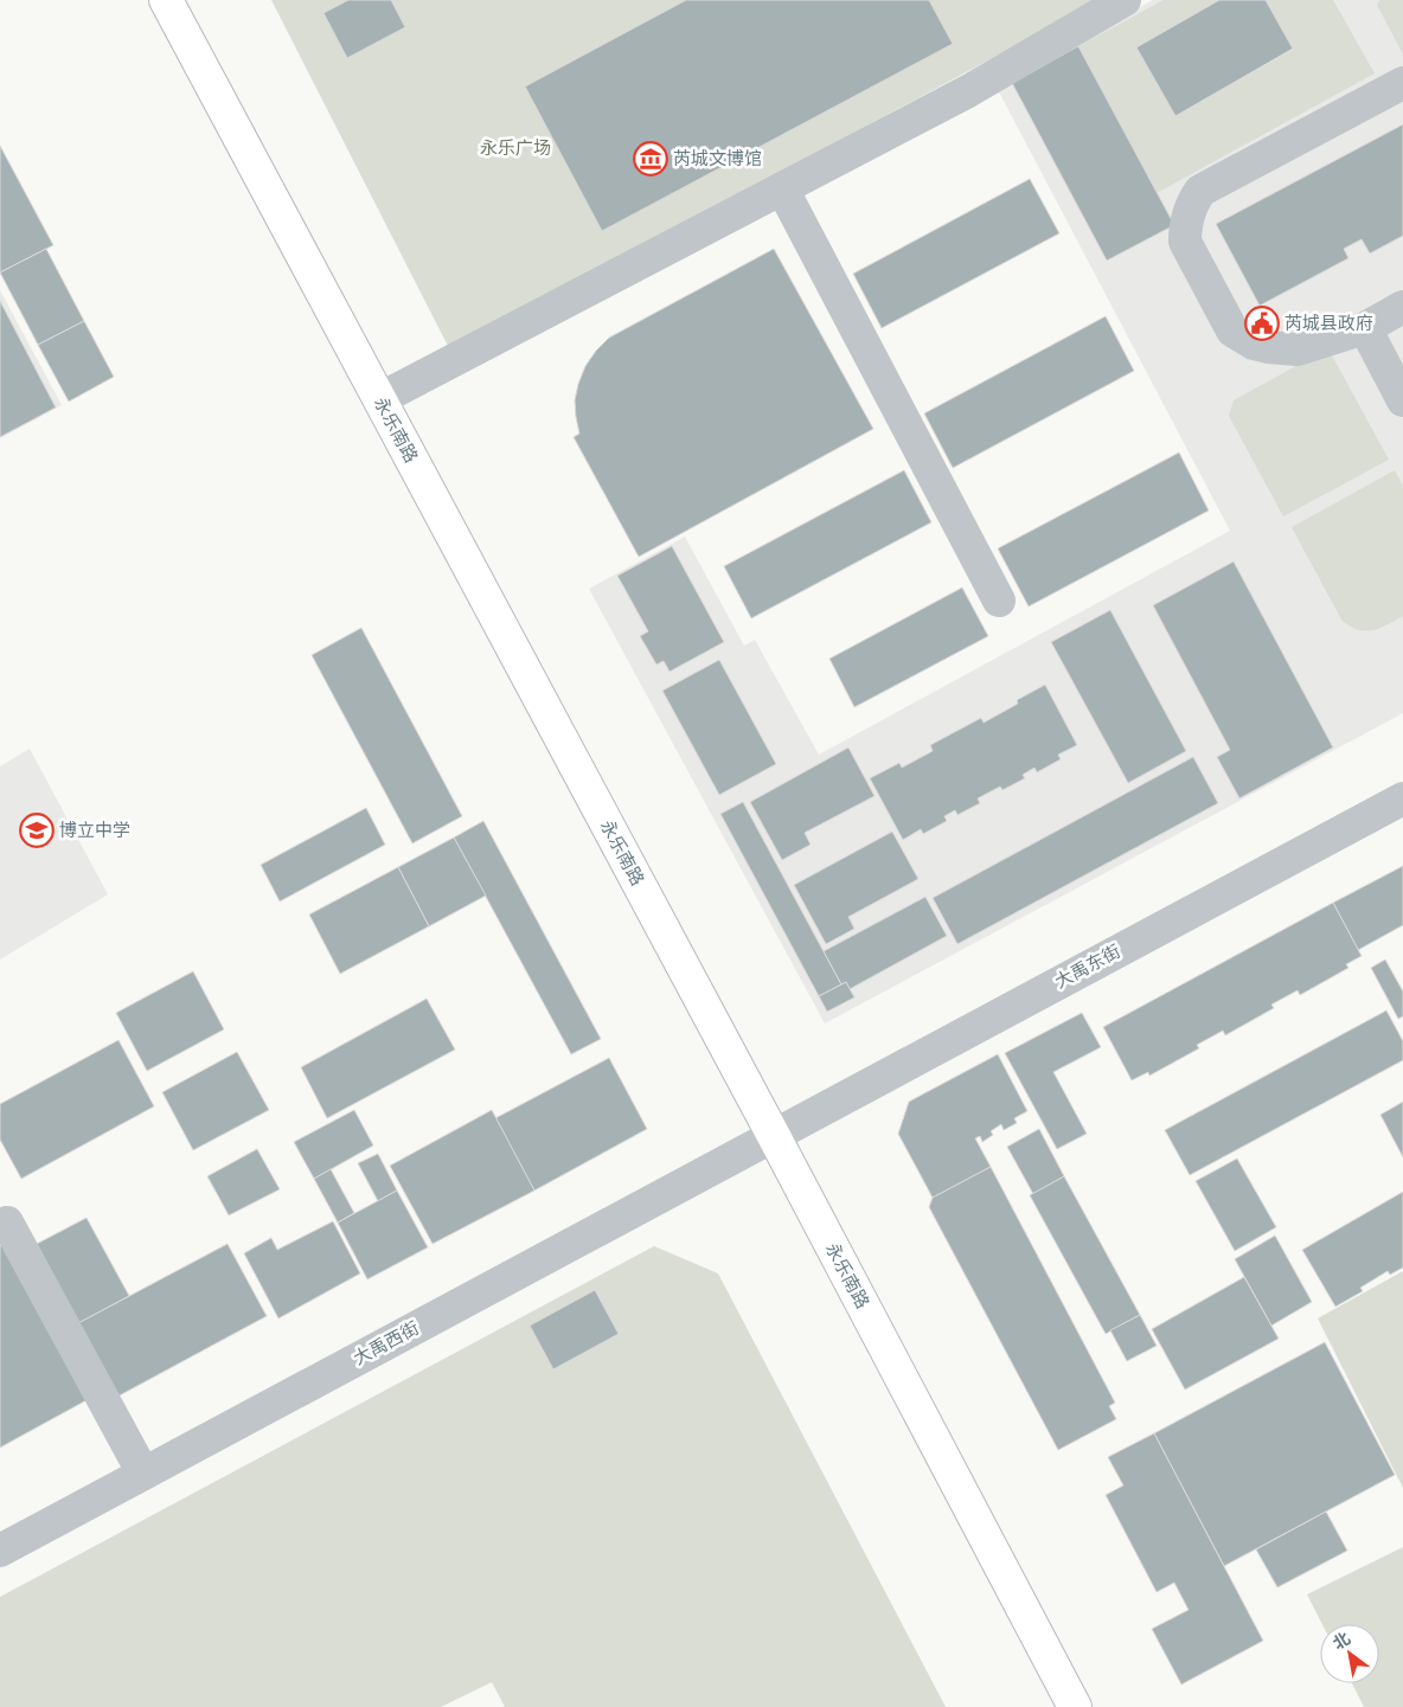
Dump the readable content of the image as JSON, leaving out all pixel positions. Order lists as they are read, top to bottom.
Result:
{
  "streets": {
    "main road": ["永乐南路"],
    "street": ["大禹东街", "大禹西街"]
  },
  "crossings": [
    ["永乐南路", "大禹东街"],
    ["永乐南路", "大禹西街"],
    ["大禹东街", "大禹西街"]
  ],
  "parks": ["永乐广场"],
  "places": {
    "museum": ["芮城文博馆"],
    "public building": ["芮城县政府"],
    "school or university": ["博立中学"]
  },
  "north": "top left"
}
